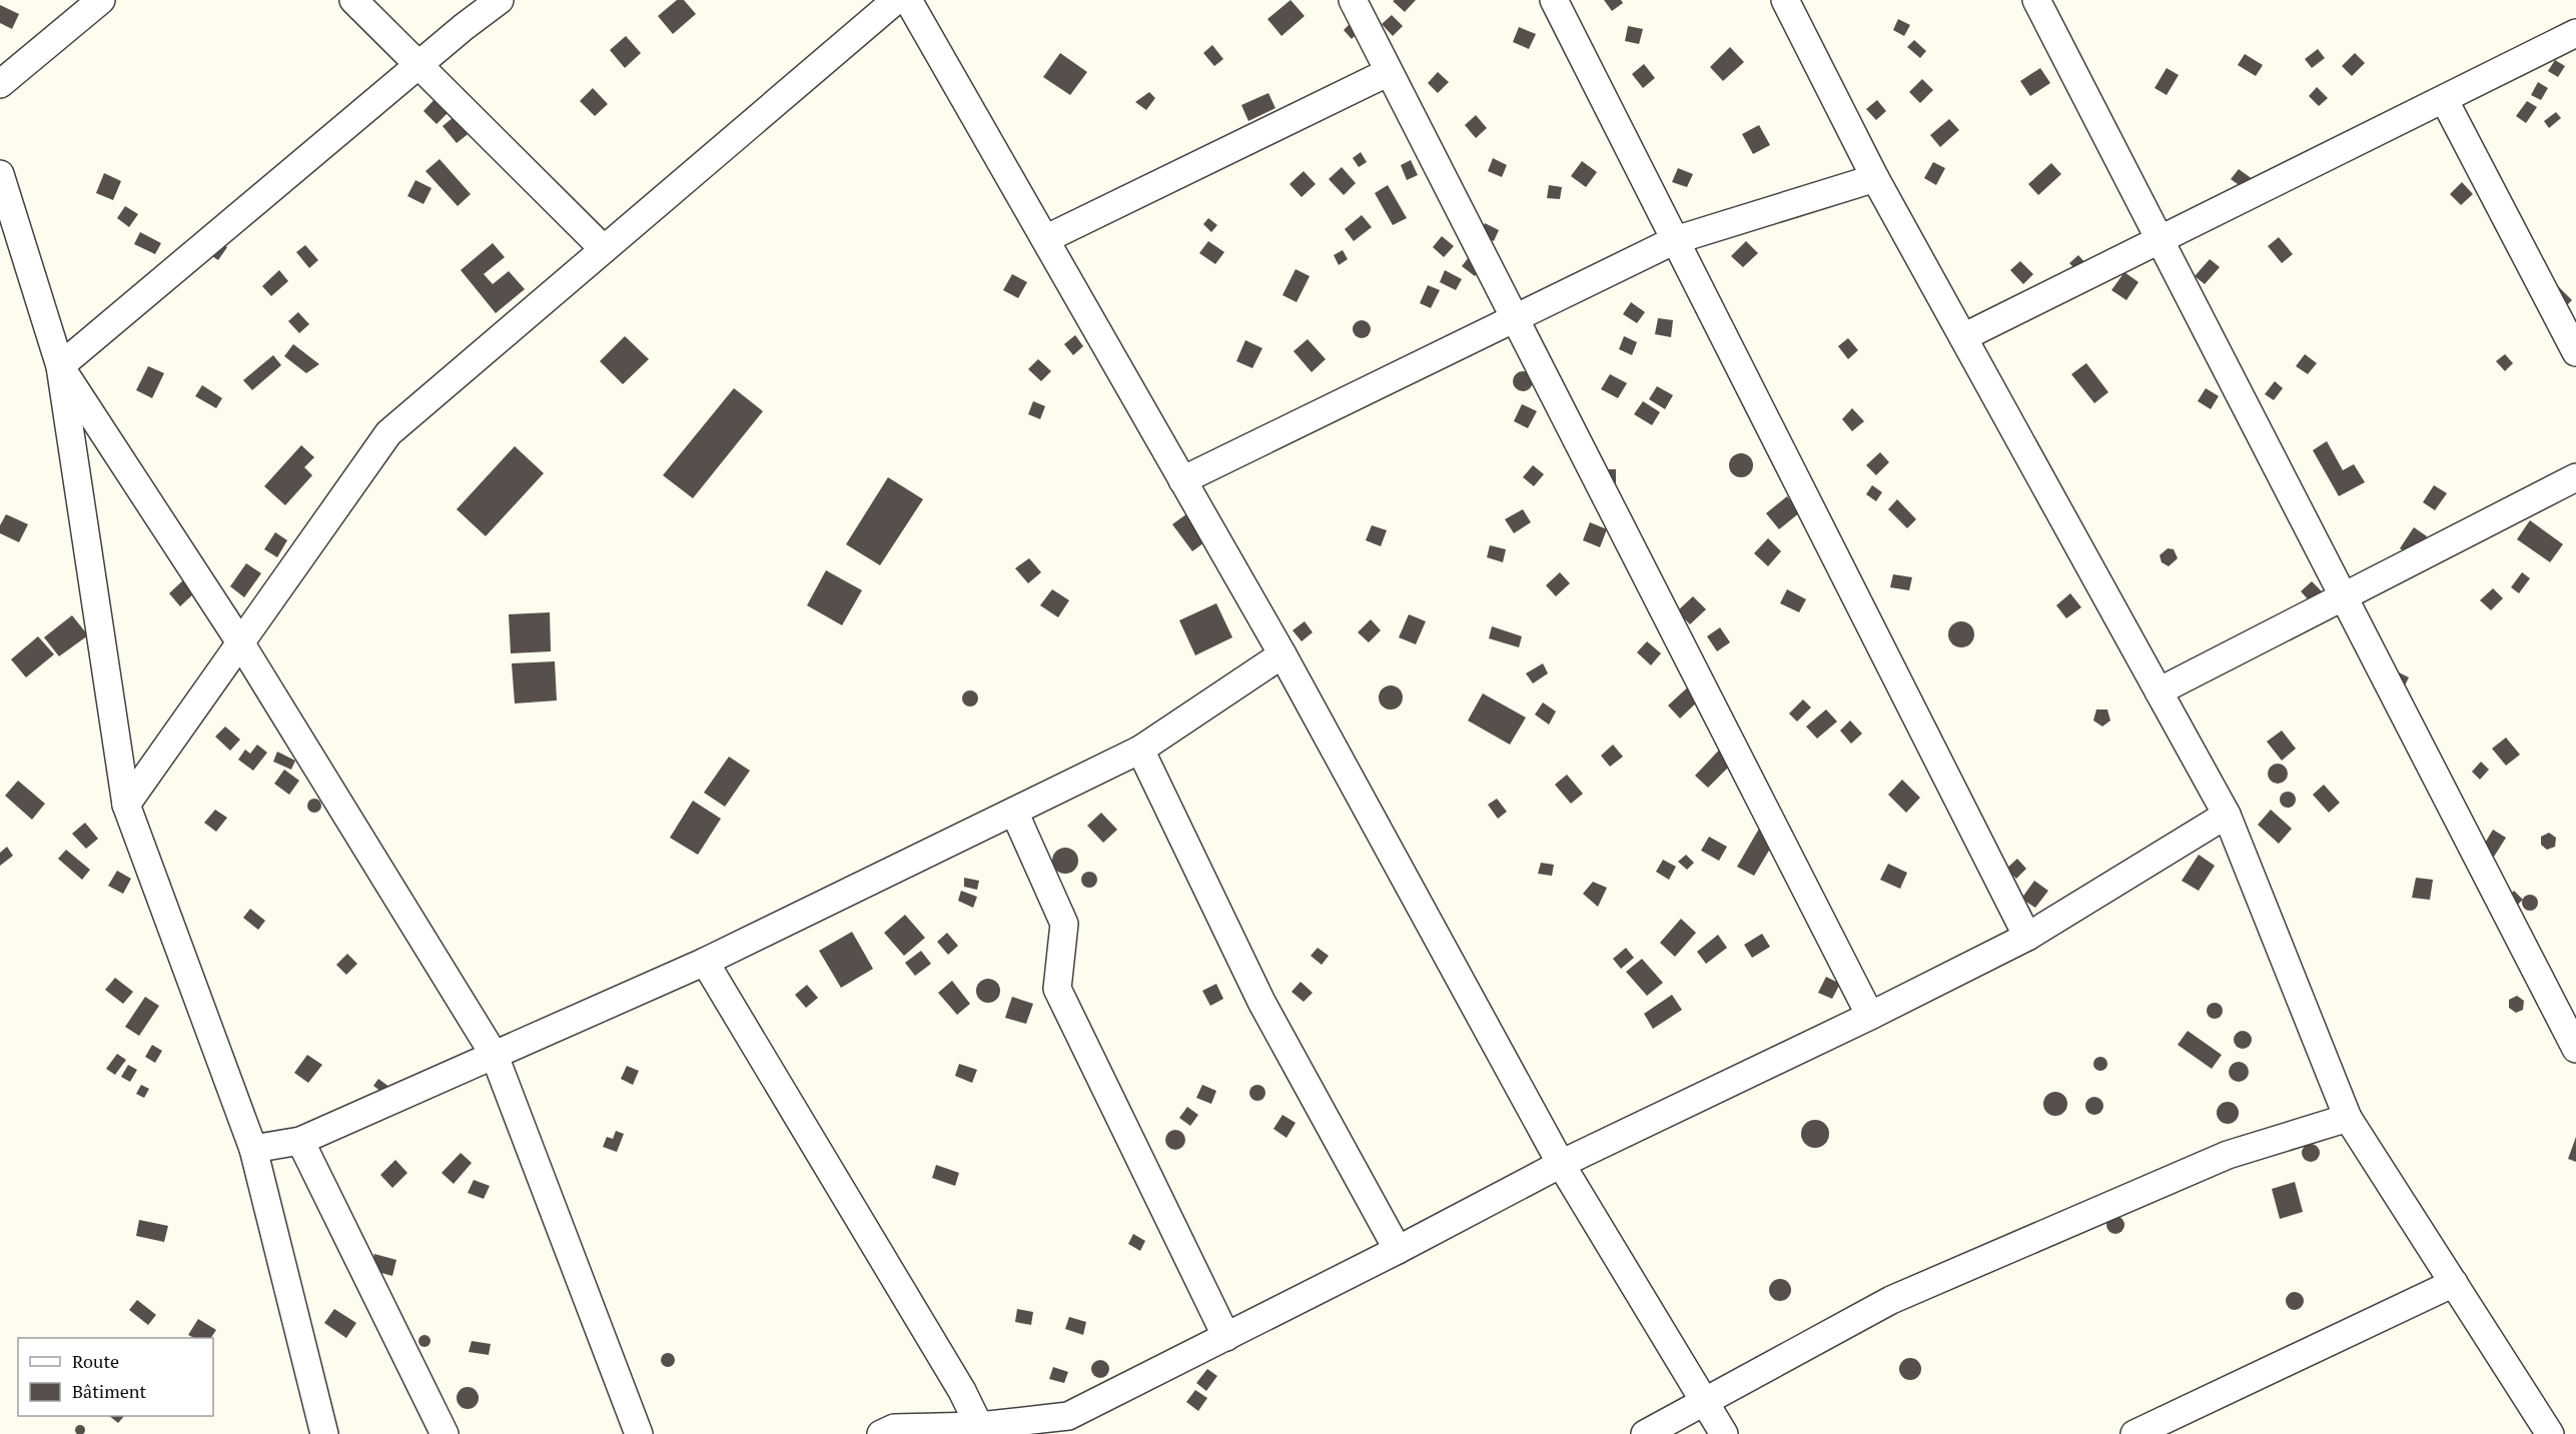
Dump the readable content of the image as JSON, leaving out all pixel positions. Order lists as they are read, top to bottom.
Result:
{
  "legend": ["Route", "Bâtiment"]
}
